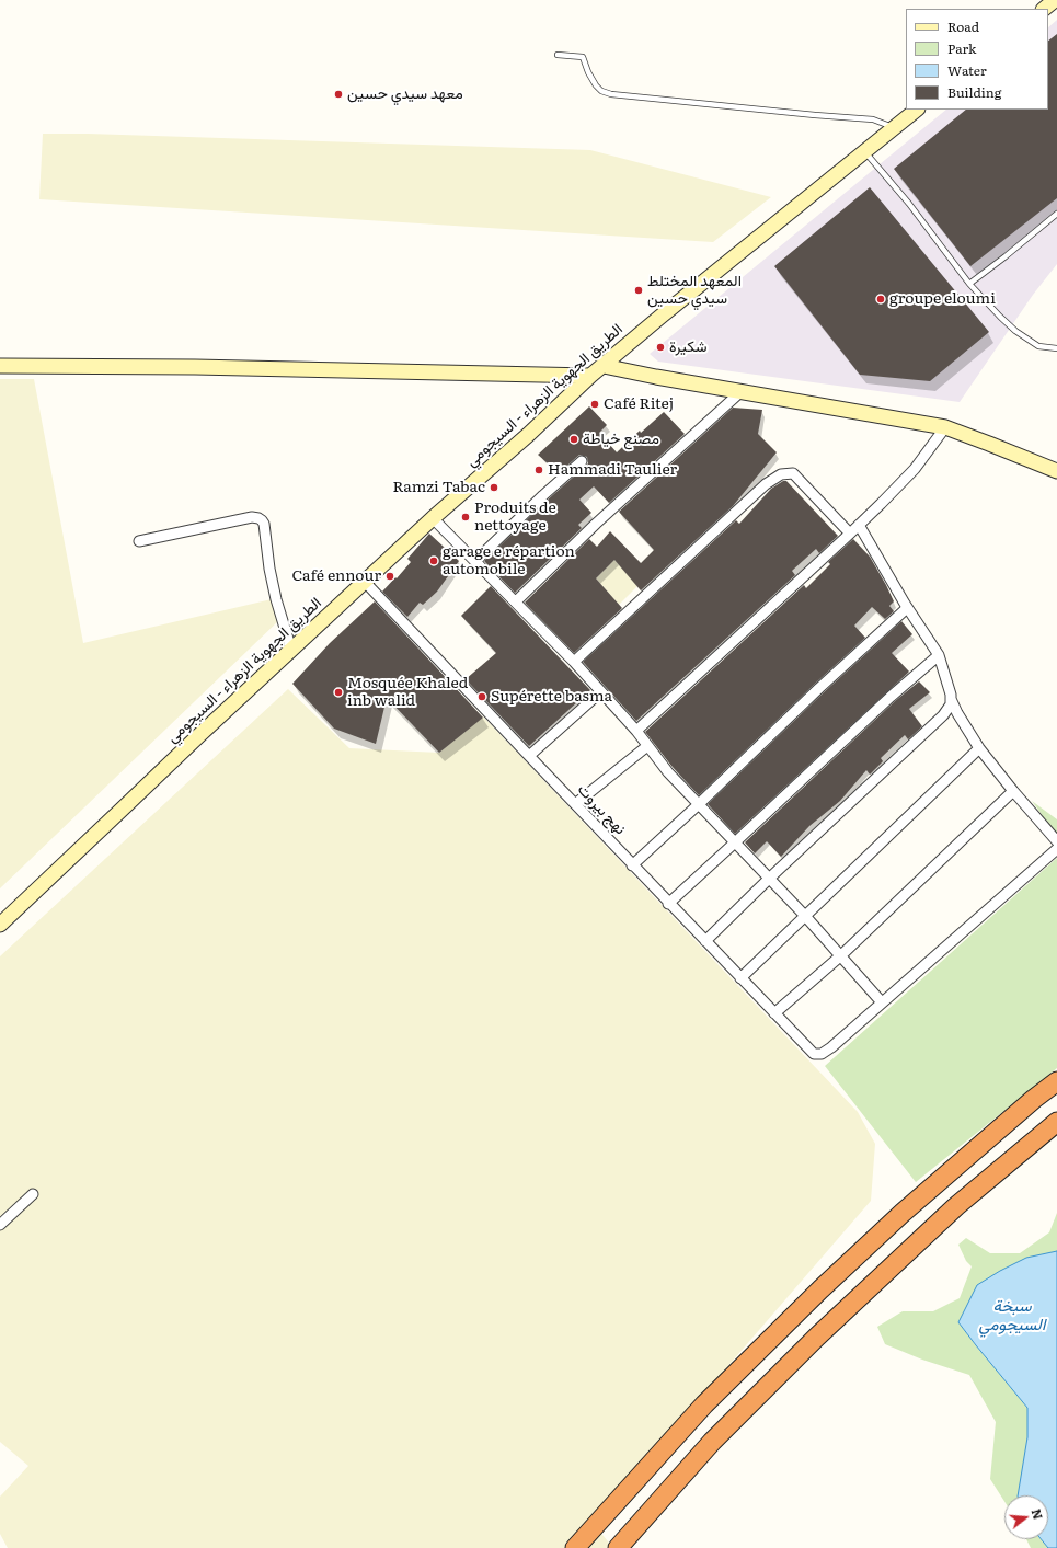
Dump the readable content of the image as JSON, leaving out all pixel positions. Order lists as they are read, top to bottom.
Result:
{
  "streets": {
    "main road": ["الطريق الجهوية الزهراء - السيجومي"],
    "street": ["نهج بيروت"]
  },
  "crossings": [
    ["الطريق الجهوية الزهراء - السيجومي", "نهج بيروت"]
  ],
  "water": ["سبخة السيجومي"],
  "places": [
    "معهد سيدي حسين",
    "المعهد المختلط سيدي حسين",
    "groupe eloumi",
    "شكيرة",
    "Café Ritej",
    "مصنع خياطة",
    "Hammadi Taulier",
    "Ramzi Tabac",
    "Produits de nettoyage",
    "garage e répartion automobile",
    "Café ennour",
    "Mosquée Khaled inb walid",
    "Supérette basma"
  ],
  "legend": [
    "Road",
    "Park",
    "Water",
    "Building"
  ],
  "north": "right"
}
